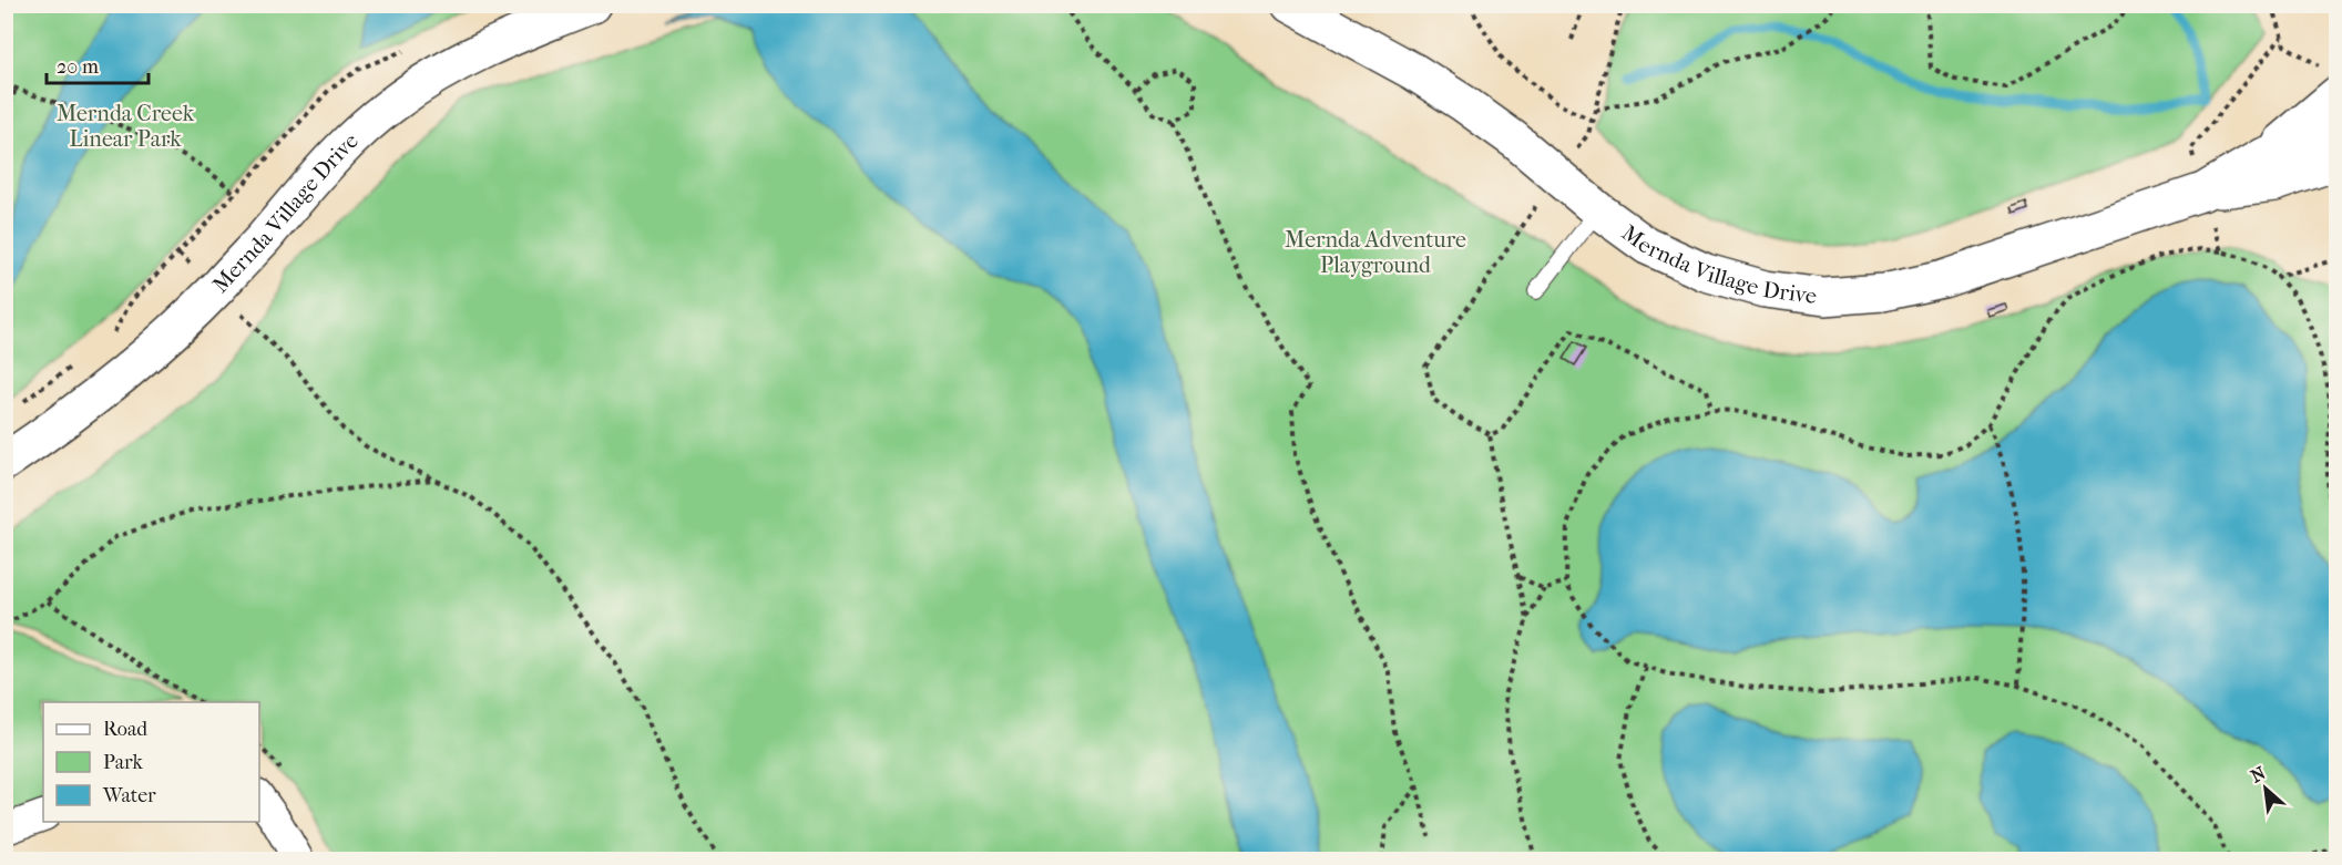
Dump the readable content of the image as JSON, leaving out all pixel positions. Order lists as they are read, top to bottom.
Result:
{
  "streets": {
    "street": ["Mernda Village Drive"]
  },
  "parks": ["Mernda Creek Linear Park", "Mernda Adventure Playground"],
  "legend": ["Road", "Park", "Water"],
  "scale_bar": "20 m",
  "north": "top left"
}
